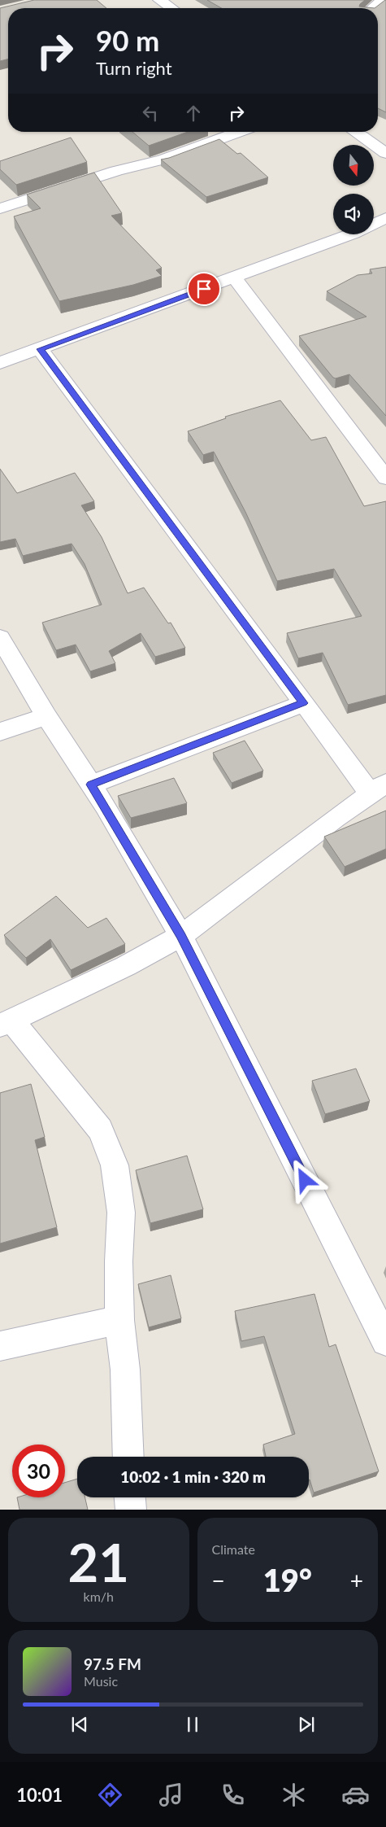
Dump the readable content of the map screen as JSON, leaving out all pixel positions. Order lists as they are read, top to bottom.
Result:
{
  "north": "bottom",
  "page": {
    "turn": ["90 m", "Turn right"],
    "limit": "30",
    "trip": "10:02 · 1 min · 320 m",
    "tile": [
      ["21", "km/h"],
      "Climate"
    ],
    "heat": ["−", "19°", "+"],
    "song": ["97.5 FM", "Music"],
    "tabs": "10:01"
  }
}
